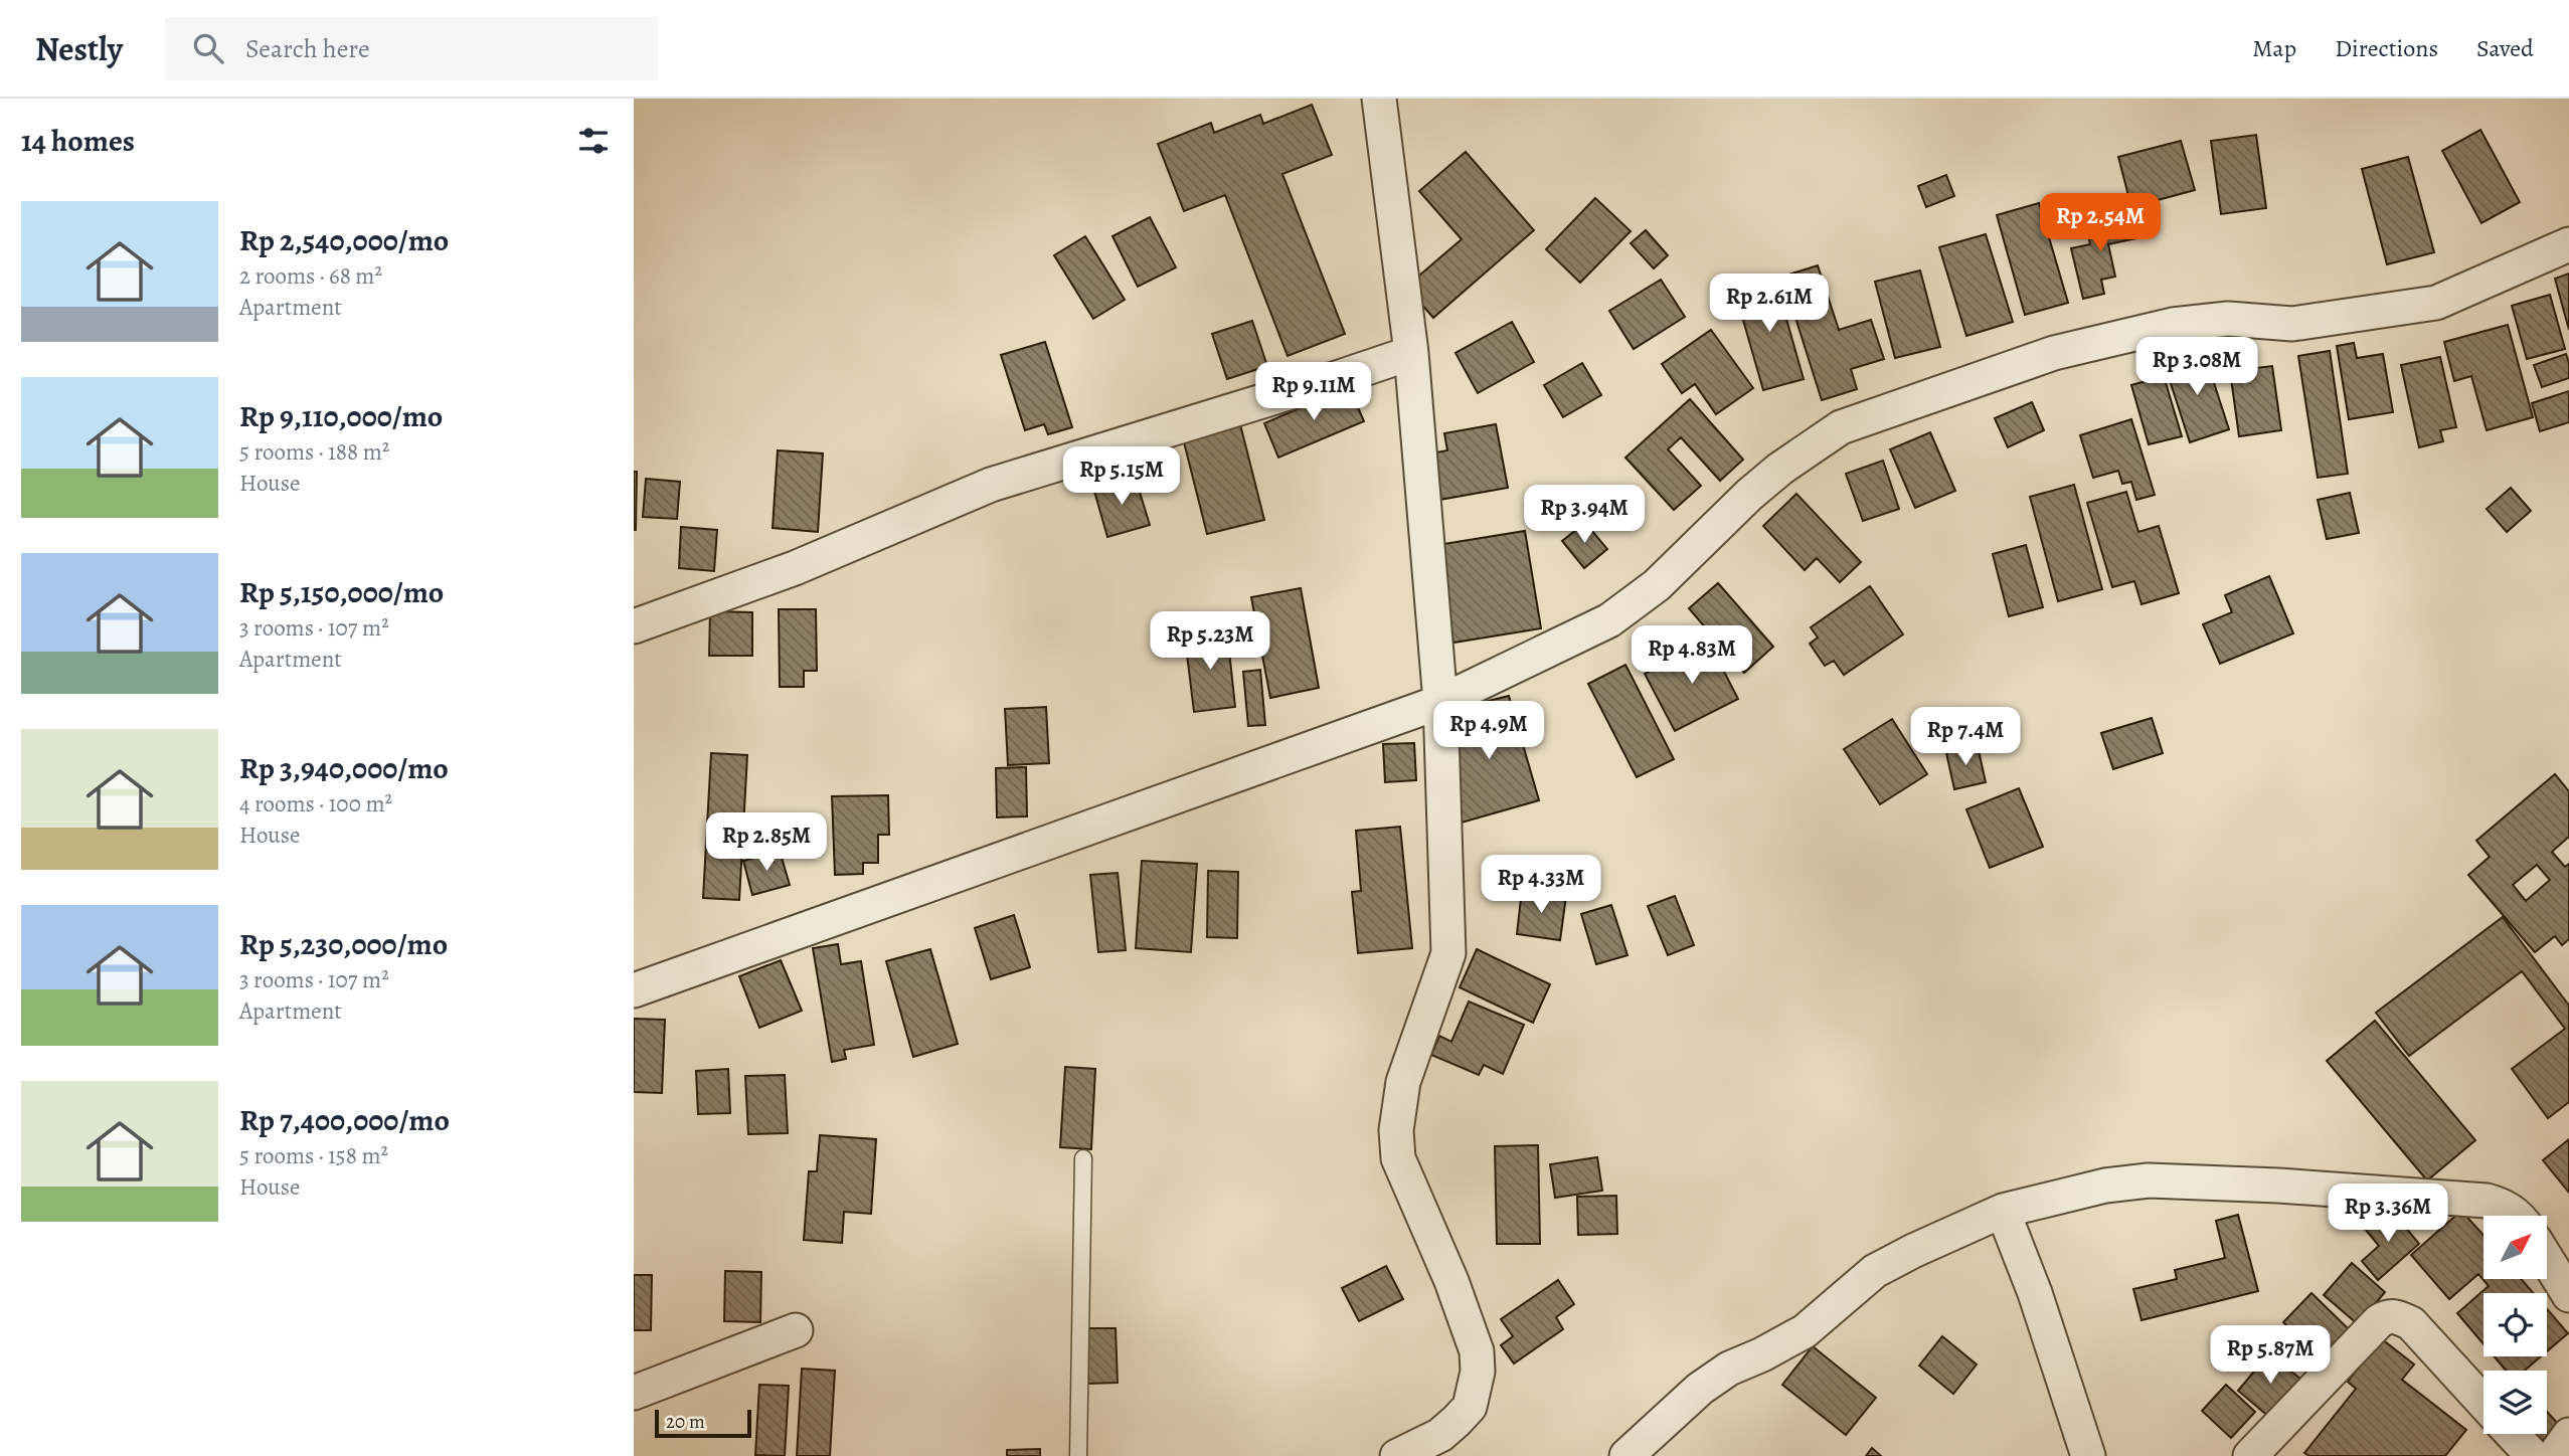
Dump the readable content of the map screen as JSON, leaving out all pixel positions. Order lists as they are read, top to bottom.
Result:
{
  "scale_bar": "20 m",
  "north": "top right",
  "page": {
    "header": "Nestly",
    "search": "Search here",
    "nav": ["Map", "Directions", "Saved"],
    "heading": "14 homes",
    "list": [
      {
        "name": "Rp 2,540,000/mo",
        "note": "2 rooms · 68 m² · Apartment"
      },
      {
        "name": "Rp 9,110,000/mo",
        "note": "5 rooms · 188 m² · House"
      },
      {
        "name": "Rp 5,150,000/mo",
        "note": "3 rooms · 107 m² · Apartment"
      },
      {
        "name": "Rp 3,940,000/mo",
        "note": "4 rooms · 100 m² · House"
      },
      {
        "name": "Rp 5,230,000/mo",
        "note": "3 rooms · 107 m² · Apartment"
      },
      {
        "name": "Rp 7,400,000/mo",
        "note": "5 rooms · 158 m² · House"
      }
    ],
    "price": [
      "Rp 2.54M",
      "Rp 2.61M",
      "Rp 3.08M",
      "Rp 9.11M",
      "Rp 5.15M",
      "Rp 3.94M",
      "Rp 5.23M",
      "Rp 4.83M",
      "Rp 4.9M",
      "Rp 7.4M",
      "Rp 2.85M",
      "Rp 4.33M",
      "Rp 3.36M",
      "Rp 5.87M"
    ],
    "scale": "20 m"
  }
}
